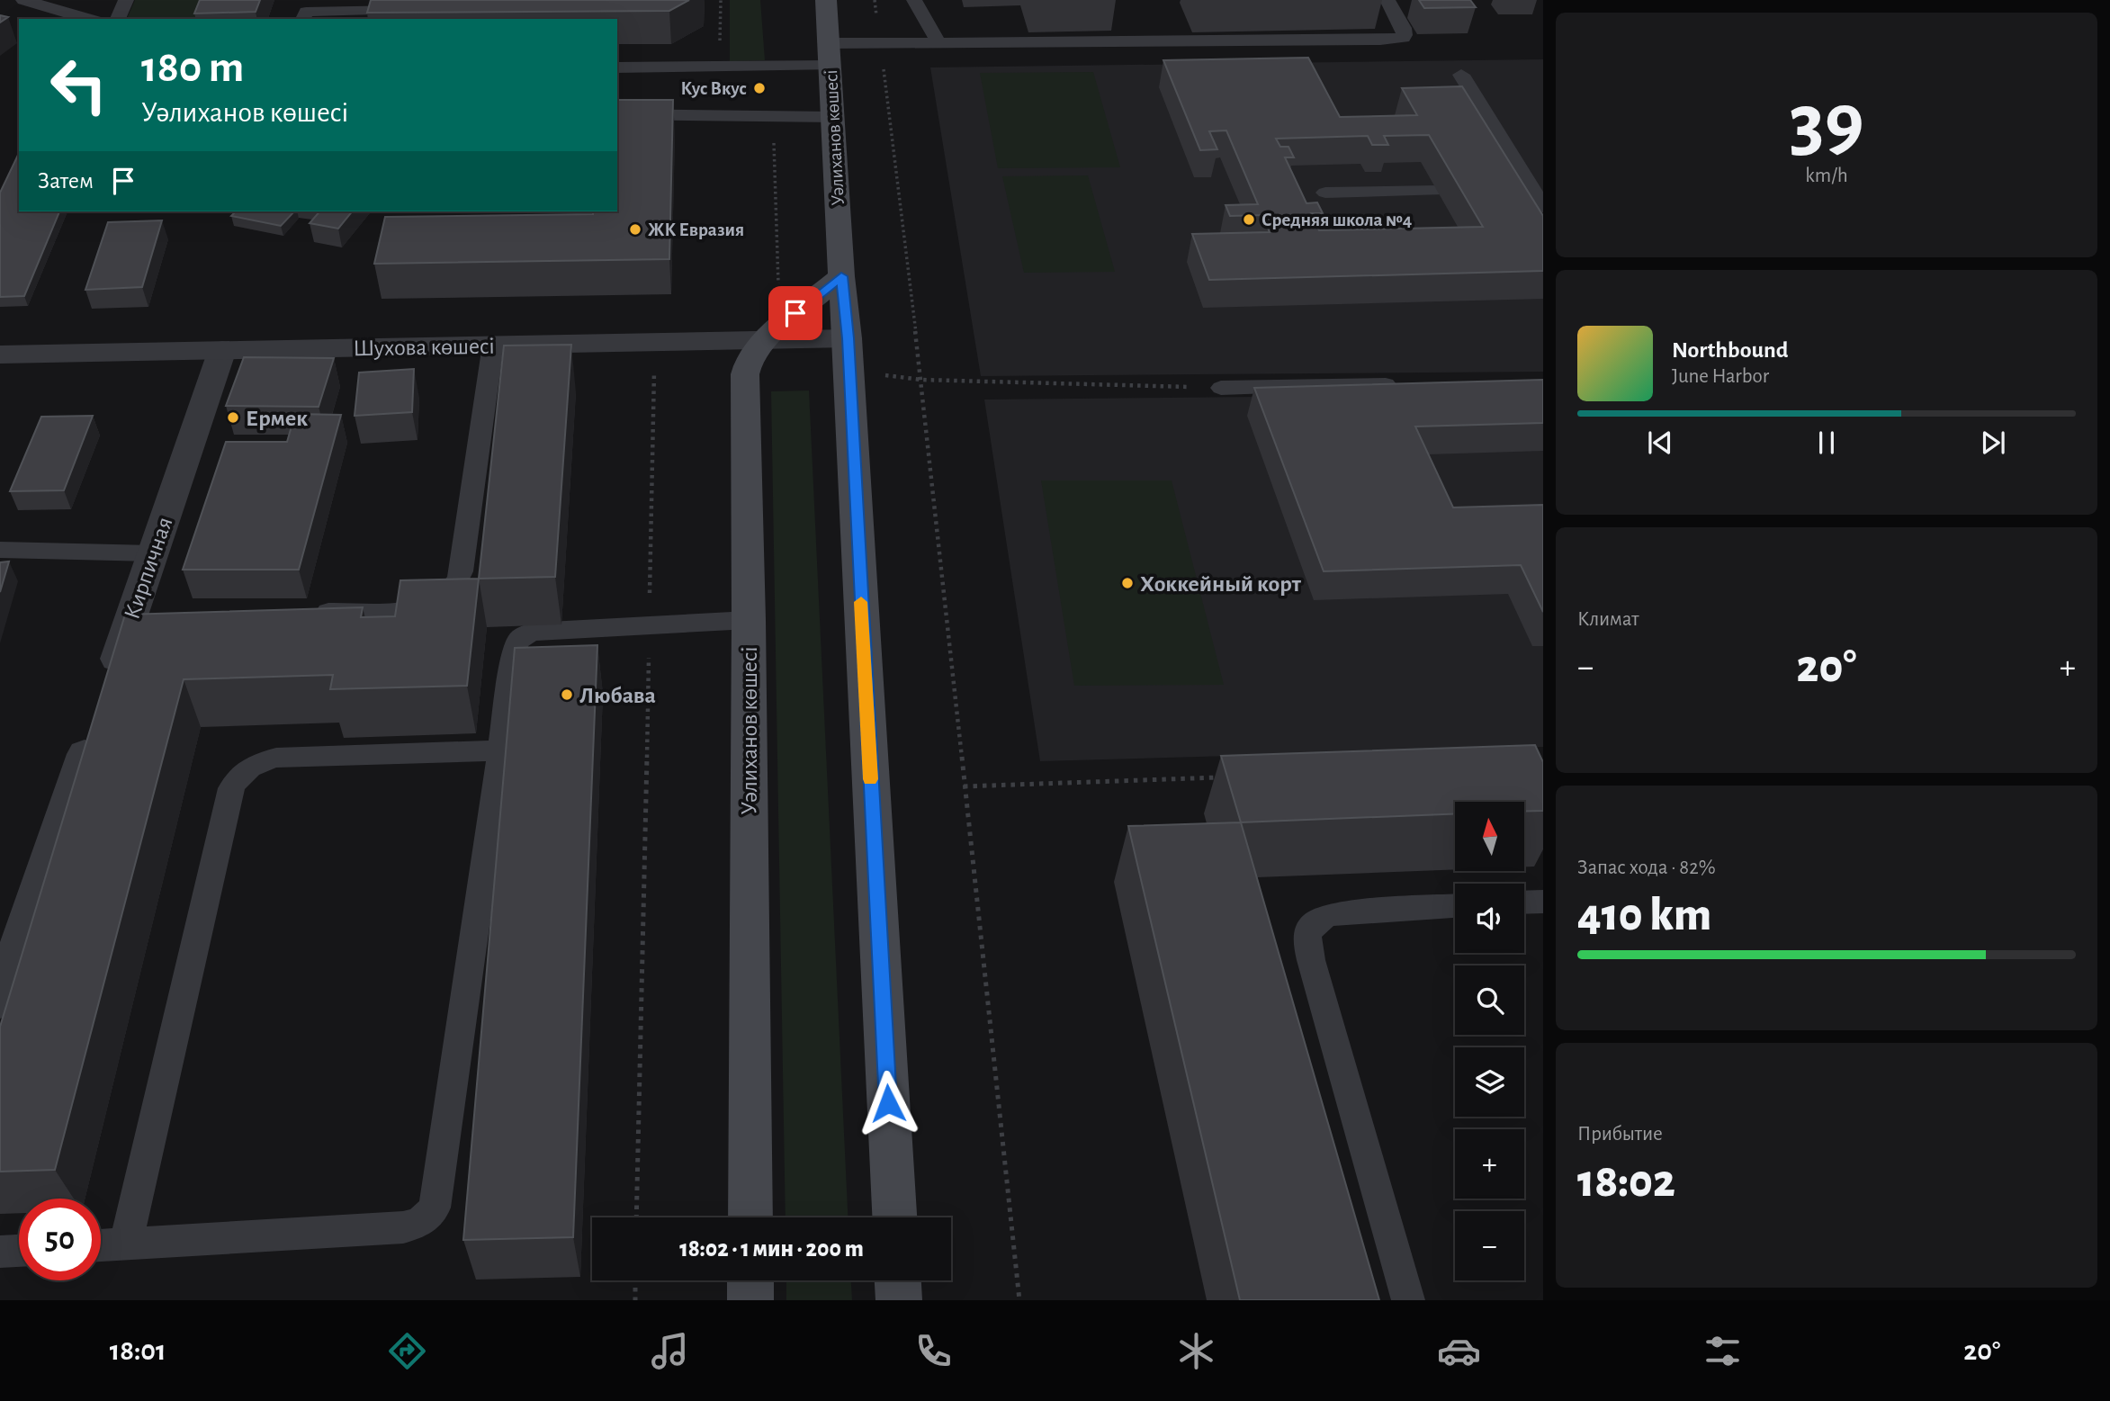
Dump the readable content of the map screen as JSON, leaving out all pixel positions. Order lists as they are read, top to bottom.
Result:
{
  "streets": {
    "main road": ["Уәлиханов көшесі"],
    "street": ["Шухова көшесі", "Кирпичная"]
  },
  "crossings": [
    ["Уәлиханов көшесі", "Шухова көшесі"],
    ["Шухова көшесі", "Кирпичная"]
  ],
  "places": [
    "Кус Вкус",
    "Средняя школа №4",
    "ЖК Евразия",
    "Ермек",
    "Хоккейный корт",
    "Любава"
  ],
  "north": "top",
  "page": {
    "tile": [
      ["39", "km/h"],
      "Климат",
      ["Запас хода · 82%", "410 km"],
      ["Прибытие", "18:02"]
    ],
    "turn": ["180 m", "Уәлиханов көшесі"],
    "then": "Затем",
    "song": ["Northbound", "June Harbor"],
    "heat": ["−", "20°", "+"],
    "map_buttons": ["+", "−"],
    "limit": "50",
    "trip": "18:02 · 1 мин · 200 m",
    "tabs": ["18:01", "20°"]
  }
}
